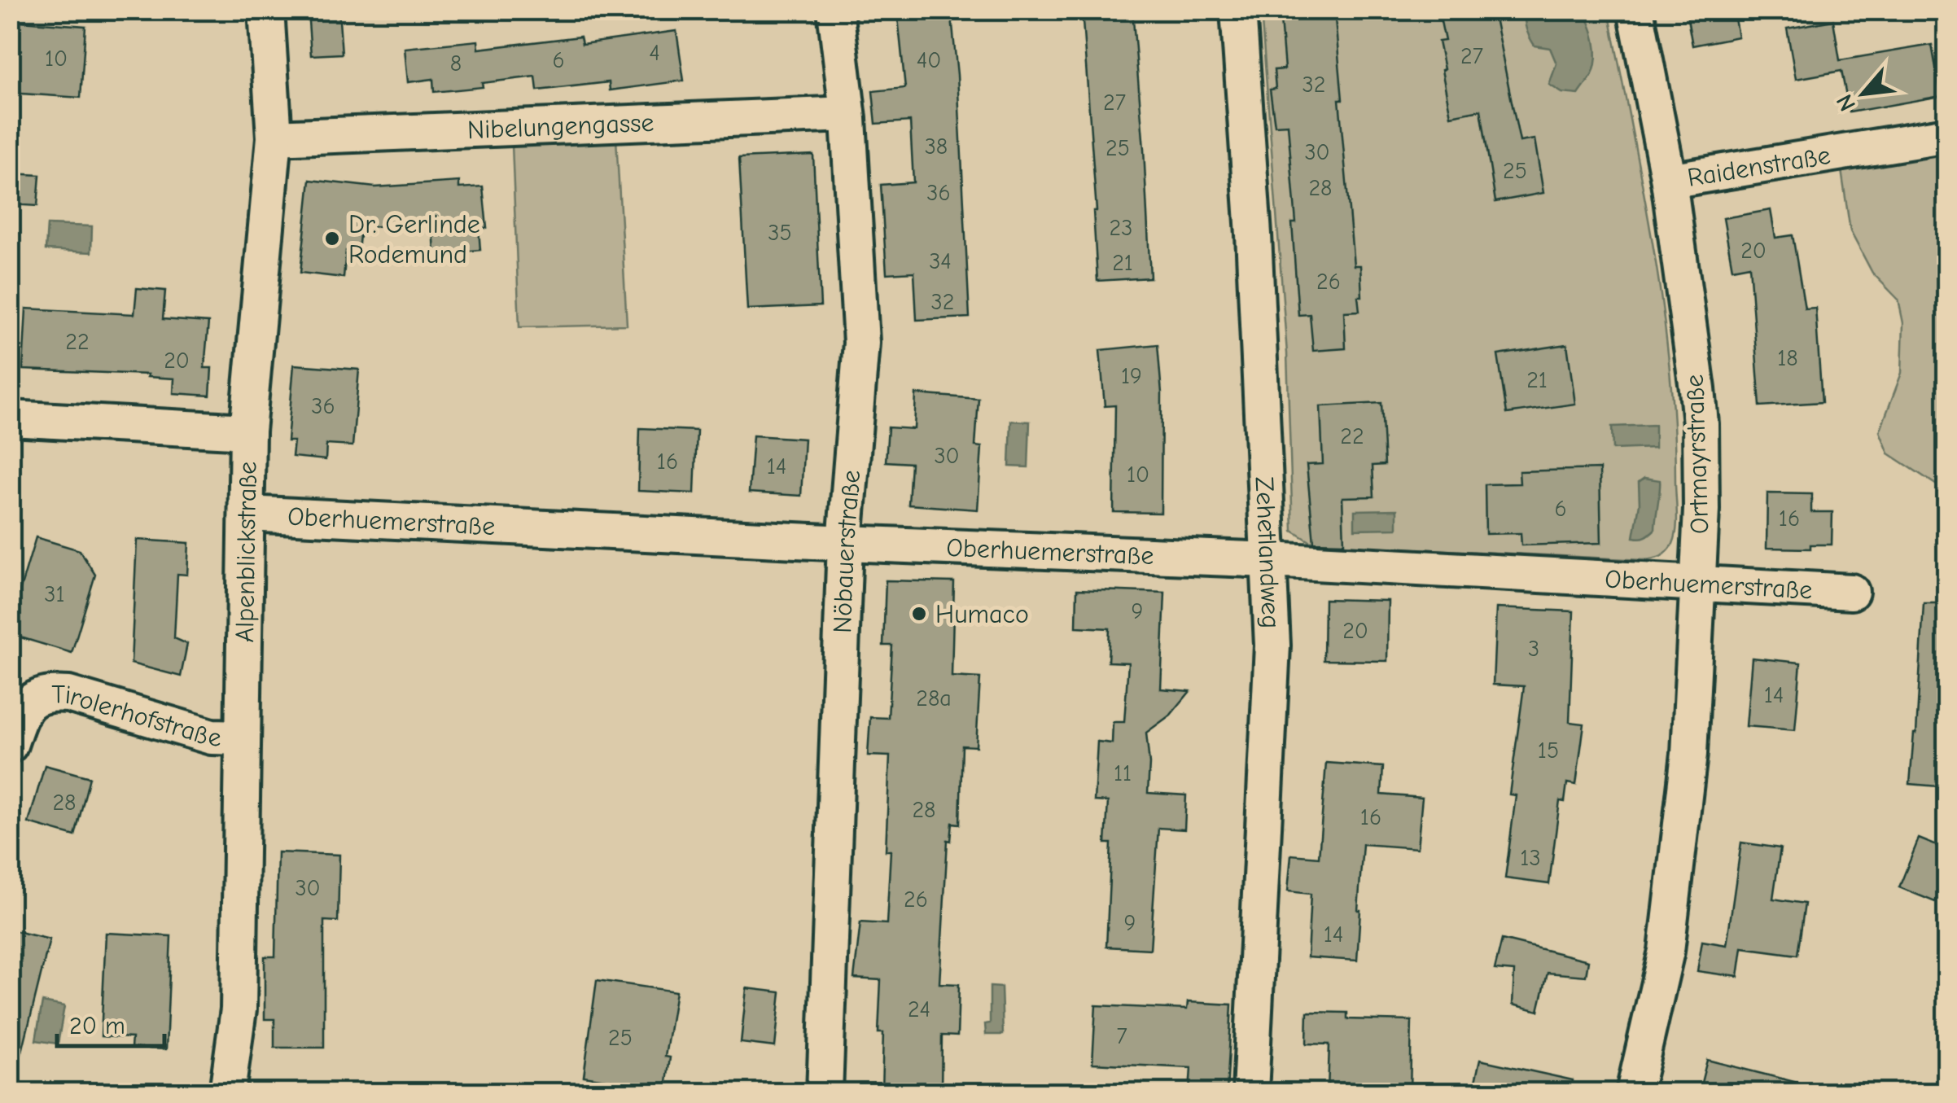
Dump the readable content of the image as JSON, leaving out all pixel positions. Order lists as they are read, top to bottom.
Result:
{
  "streets": {
    "street": [
      "Nibelungengasse",
      "Raidenstraße",
      "Ortmayrstraße",
      "Oberhuemerstraße",
      "Alpenblickstraße",
      "Nöbauerstraße",
      "Zehetlandweg",
      "Tirolerhofstraße"
    ]
  },
  "crossings": [
    ["Nibelungengasse", "Alpenblickstraße"],
    ["Nibelungengasse", "Nöbauerstraße"],
    ["Raidenstraße", "Ortmayrstraße"],
    ["Ortmayrstraße", "Oberhuemerstraße"],
    ["Oberhuemerstraße", "Alpenblickstraße"],
    ["Oberhuemerstraße", "Nöbauerstraße"],
    ["Oberhuemerstraße", "Zehetlandweg"],
    ["Alpenblickstraße", "Tirolerhofstraße"]
  ],
  "places": ["Dr. Gerlinde Rodemund", "Humaco"],
  "house_numbers": [
    "4",
    "27",
    "10",
    "6",
    "40",
    "8",
    "32",
    "27",
    "38",
    "25",
    "30",
    "25",
    "28",
    "36",
    "23",
    "35",
    "20",
    "34",
    "21",
    "26",
    "32",
    "22",
    "18",
    "20",
    "19",
    "21",
    "36",
    "22",
    "30",
    "16",
    "14",
    "10",
    "6",
    "16",
    "31",
    "9",
    "20",
    "3",
    "14",
    "28a",
    "15",
    "11",
    "28",
    "28",
    "16",
    "13",
    "30",
    "26",
    "9",
    "14",
    "24",
    "7",
    "25"
  ],
  "scale_bar": "20 m",
  "north": "bottom left"
}
